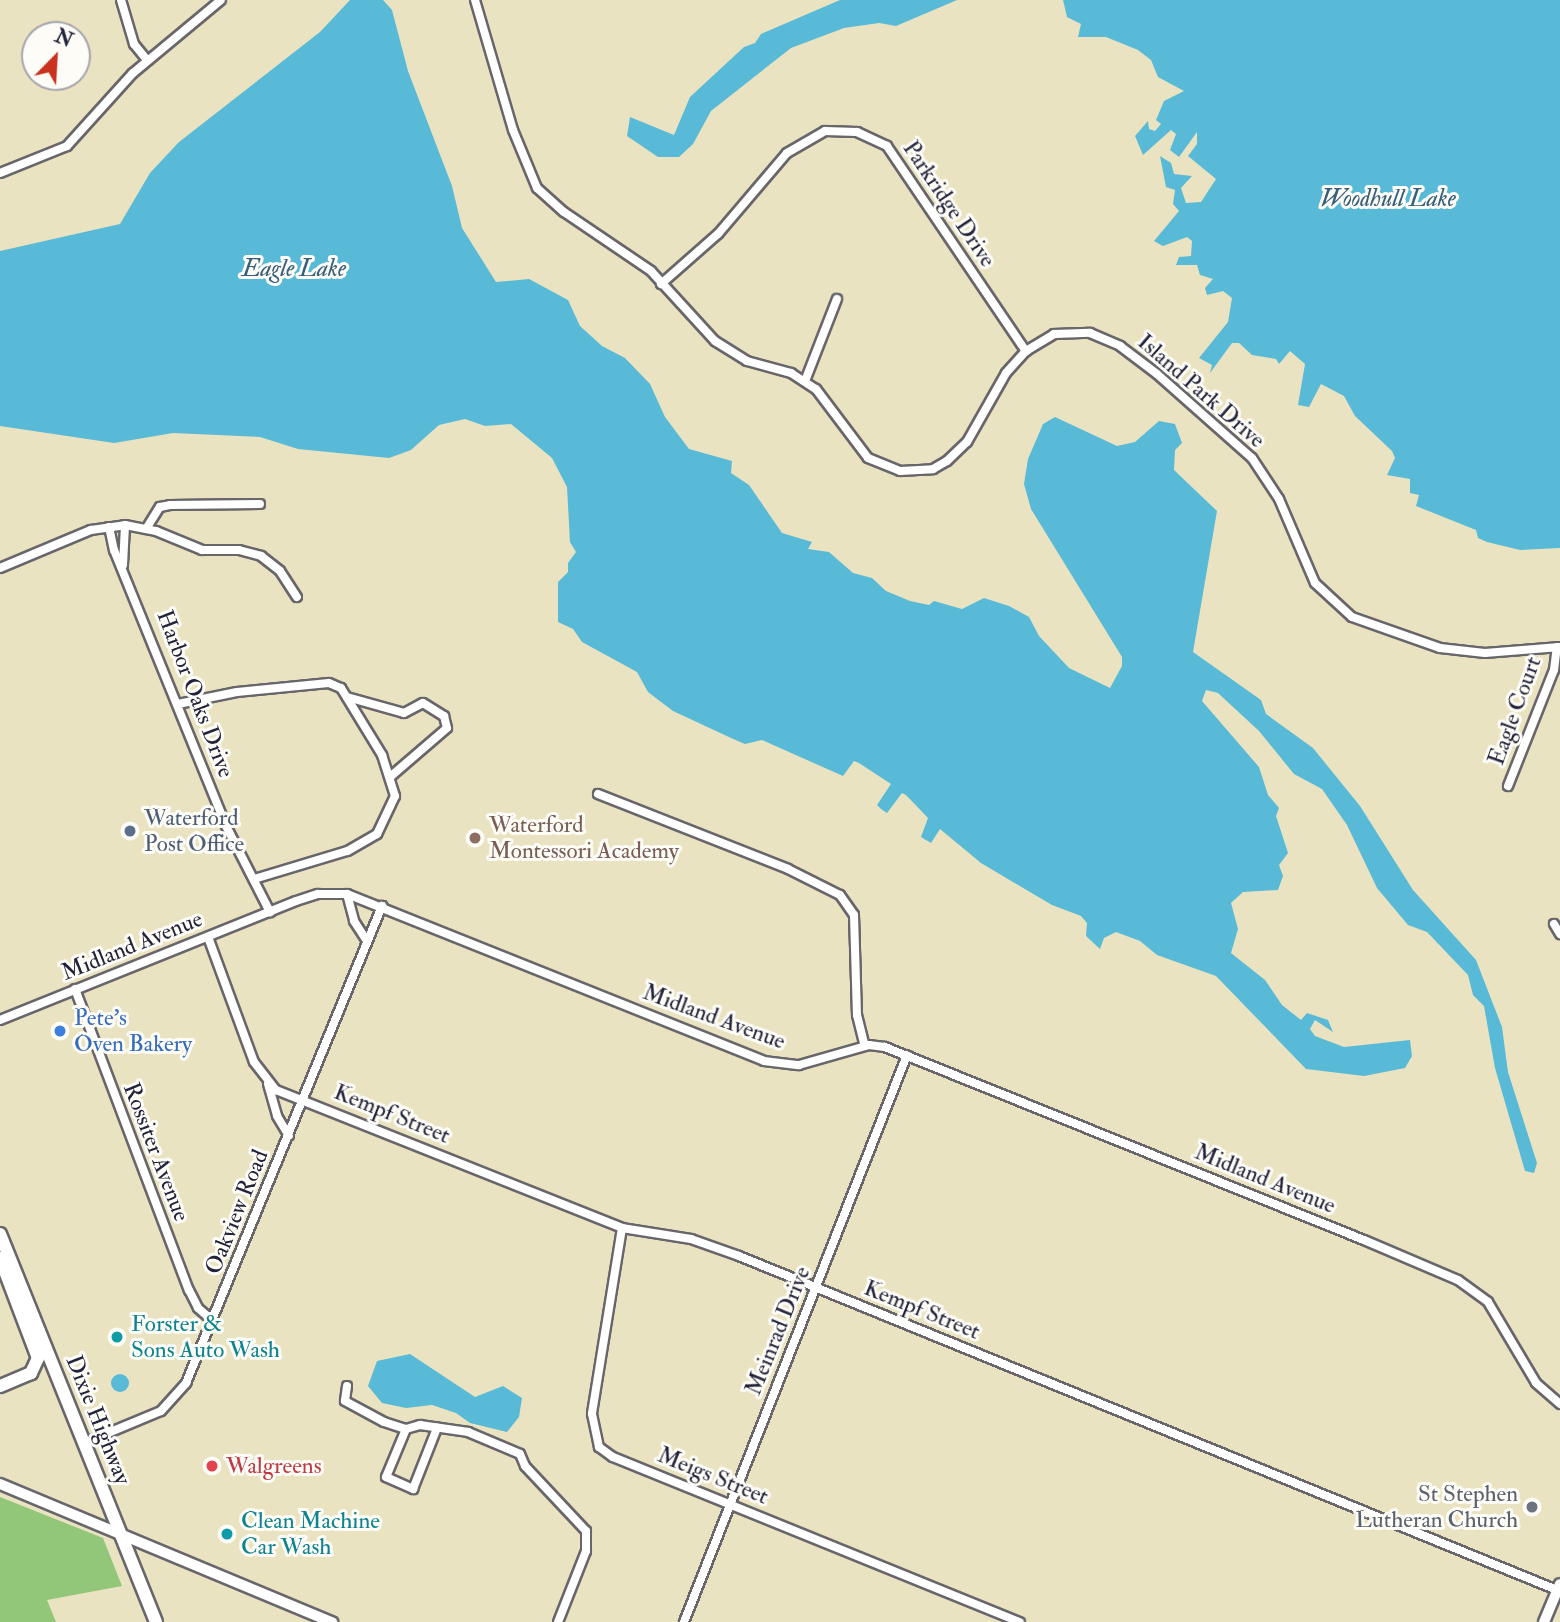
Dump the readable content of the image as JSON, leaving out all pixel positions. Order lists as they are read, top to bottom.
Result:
{
  "streets": {
    "main road": ["Dixie Highway"],
    "street": [
      "Parkridge Drive",
      "Island Park Drive",
      "Harbor Oaks Drive",
      "Eagle Court",
      "Midland Avenue",
      "Kempf Street",
      "Rossiter Avenue",
      "Oakview Road",
      "Meinrad Drive",
      "Meigs Street"
    ]
  },
  "crossings": [
    ["Parkridge Drive", "Island Park Drive"],
    ["Island Park Drive", "Eagle Court"],
    ["Harbor Oaks Drive", "Midland Avenue"],
    ["Midland Avenue", "Rossiter Avenue"],
    ["Midland Avenue", "Oakview Road"],
    ["Midland Avenue", "Meinrad Drive"],
    ["Kempf Street", "Oakview Road"],
    ["Kempf Street", "Meinrad Drive"],
    ["Kempf Street", "Meigs Street"],
    ["Rossiter Avenue", "Oakview Road"],
    ["Oakview Road", "Dixie Highway"],
    ["Meinrad Drive", "Meigs Street"]
  ],
  "water": ["Woodhull Lake", "Eagle Lake"],
  "places": [
    "Waterford Post Office",
    "Waterford Montessori Academy",
    "Pete's Oven Bakery",
    "Forster & Sons Auto Wash",
    "Walgreens",
    "St Stephen Lutheran Church",
    "Clean Machine Car Wash"
  ],
  "north": "top right"
}
